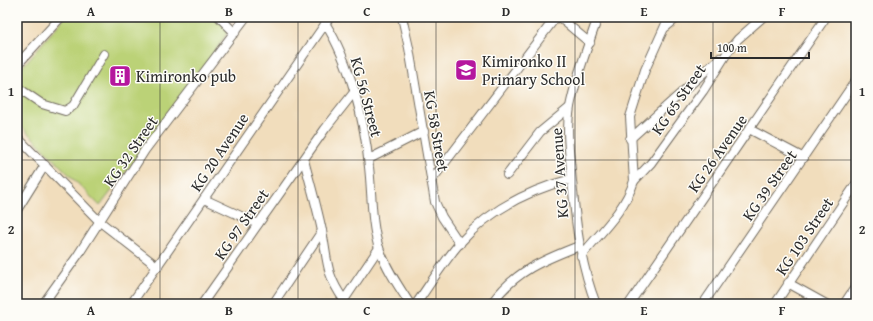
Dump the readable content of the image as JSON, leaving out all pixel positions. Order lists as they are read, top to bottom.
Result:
{
  "streets": {
    "street": [
      "KG 56 Street",
      "KG 65 Street",
      "KG 58 Street",
      "KG 32 Street",
      "KG 20 Avenue",
      "KG 26 Avenue",
      "KG 37 Avenue",
      "KG 39 Street",
      "KG 97 Street",
      "KG 103 Street"
    ]
  },
  "crossings": [
    ["KG 56 Street", "KG 58 Street"],
    ["KG 56 Street", "KG 20 Avenue"],
    ["KG 56 Street", "KG 97 Street"]
  ],
  "places": {
    "school or university": ["Kimironko II Primary School"],
    "building": ["Kimironko pub"]
  },
  "scale_bar": "100 m",
  "grid": {
    "columns": [
      "A",
      "B",
      "C",
      "D",
      "E",
      "F"
    ],
    "rows": ["1", "2"]
  }
}
